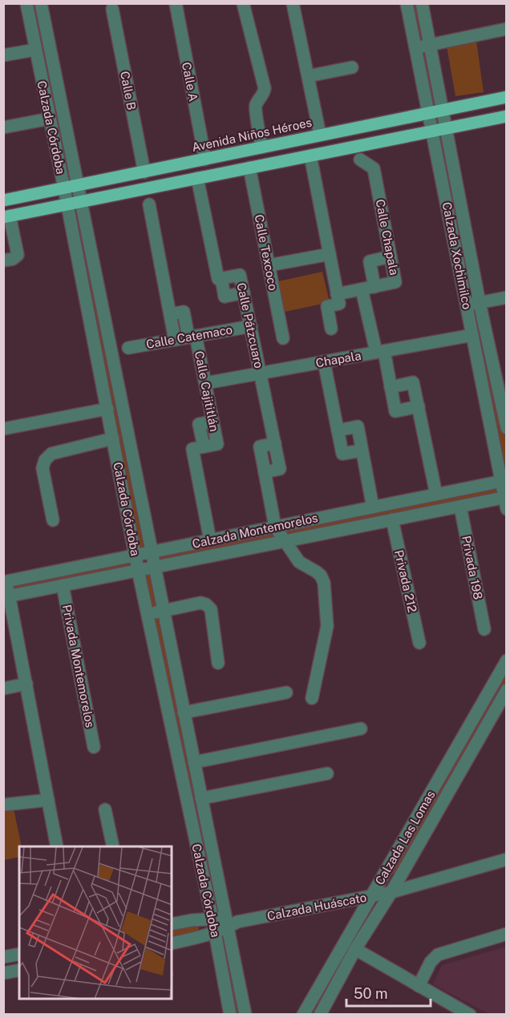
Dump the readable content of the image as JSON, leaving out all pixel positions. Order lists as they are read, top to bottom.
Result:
{
  "streets": {
    "main road": ["Avenida Niños Héroes"],
    "street": [
      "Calle A",
      "Calle B",
      "Calzada Córdoba",
      "Calle Chapala",
      "Calle Texcoco",
      "Calzada Xochimilco",
      "Calle Pátzcuaro",
      "Calle Catemaco",
      "Chapala",
      "Calle Cajititlán",
      "Calzada Montemorelos",
      "Privada 198",
      "Privada 212",
      "Privada Montemorelos",
      "Calzada Las Lomas",
      "Calzada Huáscato"
    ]
  },
  "crossings": [
    ["Calle A", "Avenida Niños Héroes"],
    ["Calle B", "Avenida Niños Héroes"],
    ["Calzada Córdoba", "Avenida Niños Héroes"],
    ["Calzada Córdoba", "Calzada Montemorelos"],
    ["Calzada Córdoba", "Calzada Huáscato"],
    ["Avenida Niños Héroes", "Calzada Xochimilco"],
    ["Calzada Xochimilco", "Chapala"],
    ["Calzada Xochimilco", "Calzada Montemorelos"],
    ["Calle Pátzcuaro", "Calle Catemaco"],
    ["Calle Pátzcuaro", "Chapala"],
    ["Calle Pátzcuaro", "Calzada Montemorelos"],
    ["Calle Catemaco", "Calle Cajititlán"],
    ["Chapala", "Calle Cajititlán"],
    ["Calle Cajititlán", "Calzada Montemorelos"],
    ["Calzada Montemorelos", "Privada 198"],
    ["Calzada Montemorelos", "Privada 212"],
    ["Calzada Montemorelos", "Privada Montemorelos"],
    ["Calzada Las Lomas", "Calzada Huáscato"]
  ],
  "scale_bar": "50 m"
}
